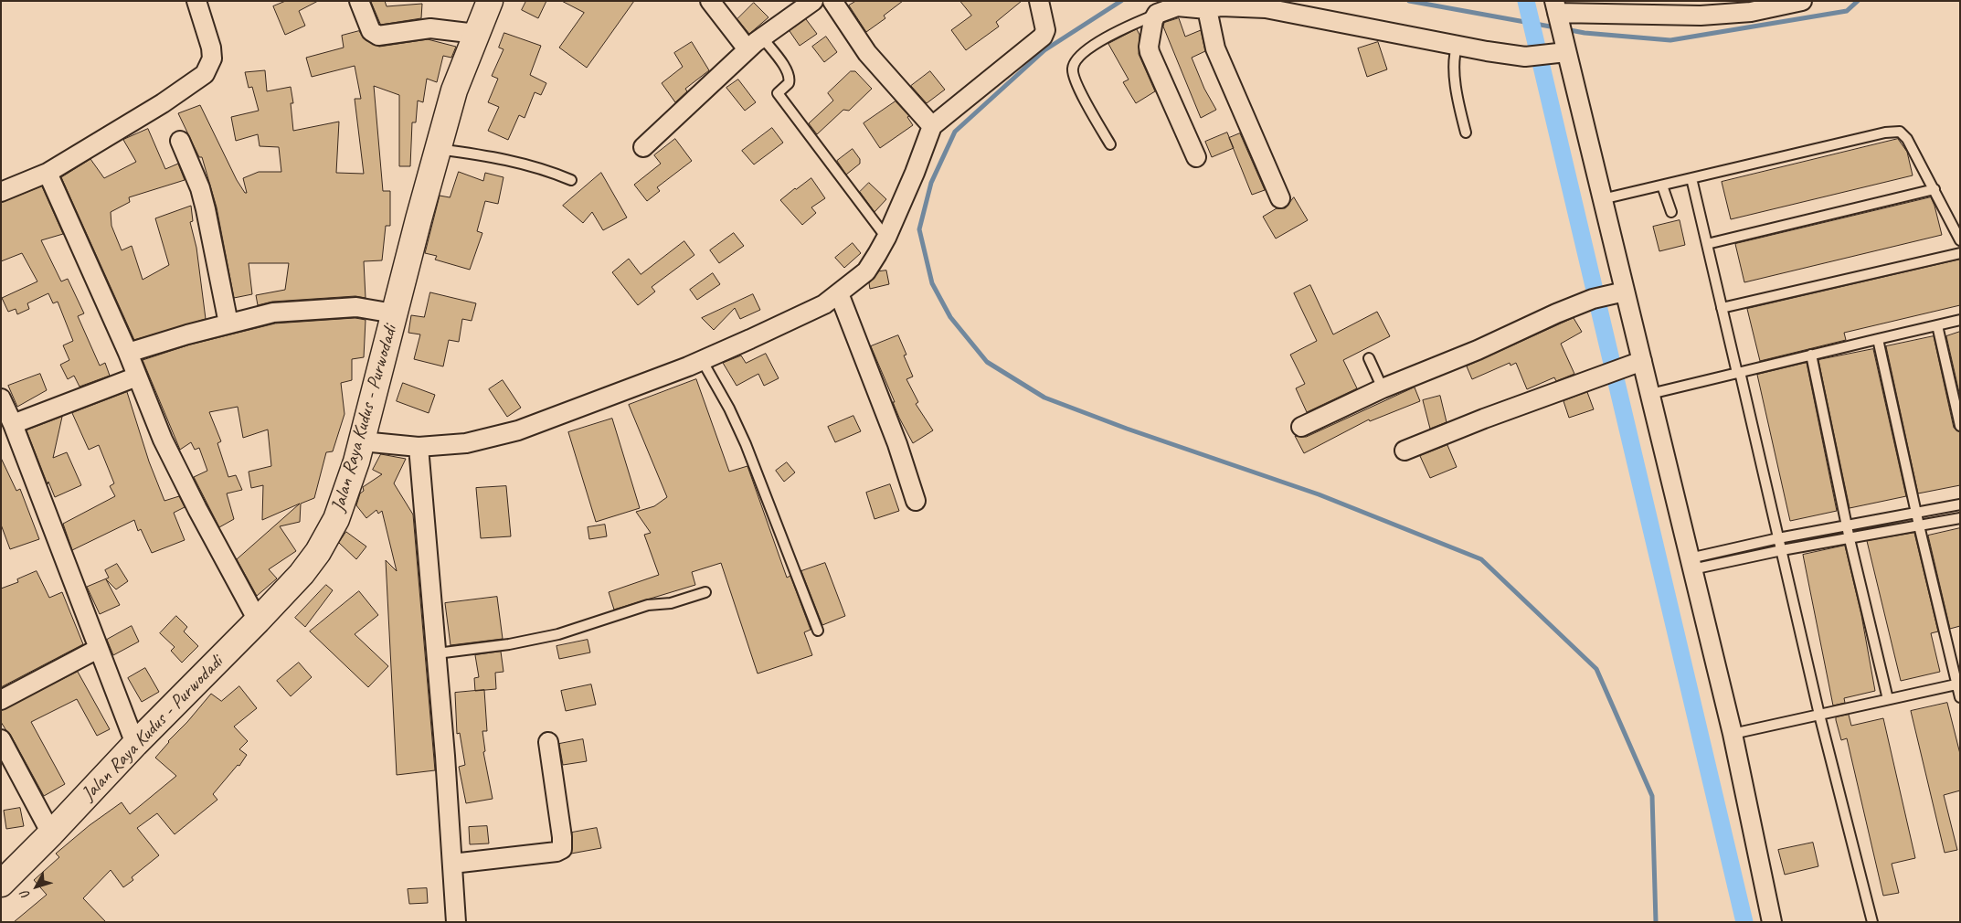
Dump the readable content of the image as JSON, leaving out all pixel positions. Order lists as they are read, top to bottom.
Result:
{
  "streets": {
    "main road": ["Jalan Raya Kudus - Purwodadi"]
  },
  "north": "bottom left"
}
